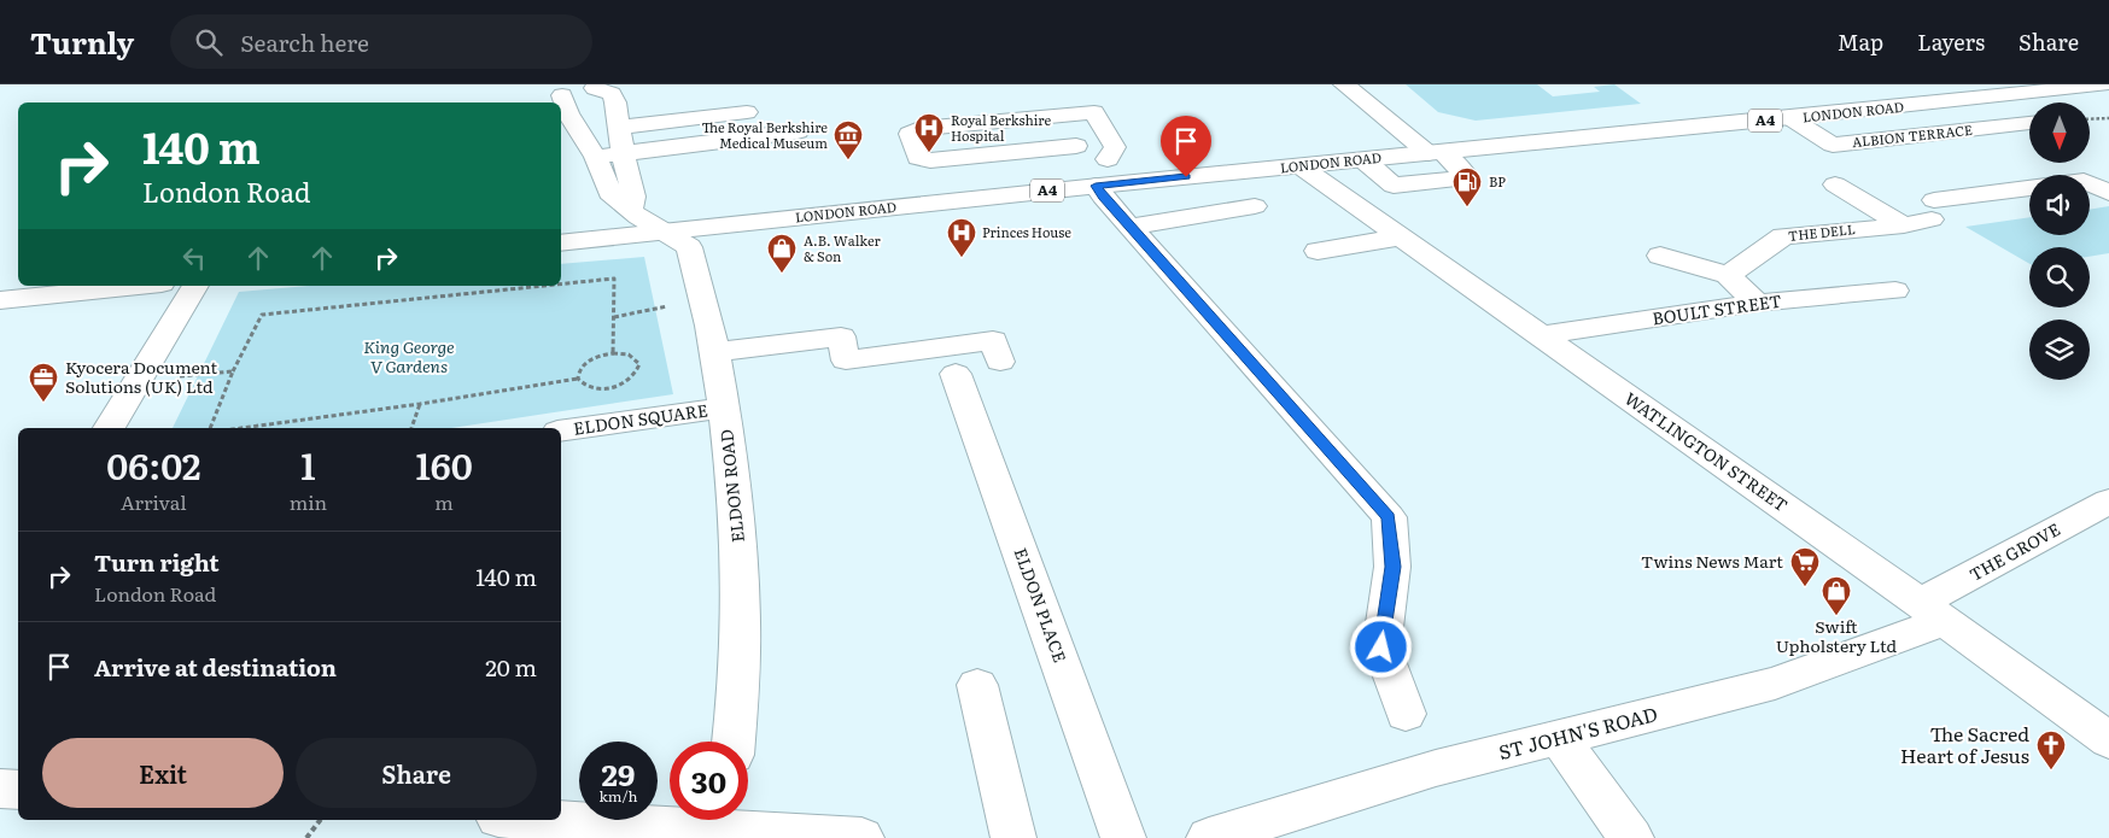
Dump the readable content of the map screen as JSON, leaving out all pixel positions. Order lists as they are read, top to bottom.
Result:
{
  "streets": {
    "street": [
      "LONDON ROAD",
      "A4",
      "ALBION TERRACE",
      "THE DELL",
      "BOULT STREET",
      "ELDON SQUARE",
      "WATLINGTON STREET",
      "ELDON ROAD",
      "THE GROVE",
      "ELDON PLACE",
      "ST JOHN'S ROAD"
    ]
  },
  "crossings": [
    ["LONDON ROAD", "ALBION TERRACE"],
    ["LONDON ROAD", "WATLINGTON STREET"],
    ["LONDON ROAD", "ELDON ROAD"],
    ["BOULT STREET", "WATLINGTON STREET"],
    ["ELDON SQUARE", "ELDON ROAD"],
    ["WATLINGTON STREET", "THE GROVE"],
    ["WATLINGTON STREET", "ST JOHN'S ROAD"],
    ["THE GROVE", "ST JOHN'S ROAD"]
  ],
  "parks": ["King George V Gardens"],
  "places": {
    "hospital": ["Royal Berkshire Hospital", "Princes House"],
    "museum": ["The Royal Berkshire Medical Museum"],
    "fuel station": ["BP"],
    "shop": ["A.B. Walker & Son", "Swift Upholstery Ltd"],
    "office": ["Kyocera Document Solutions (UK) Ltd"],
    "supermarket": ["Twins News Mart"],
    "church": ["The Sacred Heart of Jesus"]
  },
  "north": "bottom",
  "page": {
    "header": "Turnly",
    "search": "Search here",
    "nav": ["Map", "Layers", "Share"],
    "turn": ["140 m", "London Road"],
    "eta": [
      "06:02",
      "Arrival",
      "1",
      "min",
      "160",
      "m"
    ],
    "list": [
      {
        "name": "Turn right",
        "note": "London Road",
        "value": "140 m"
      },
      {
        "name": "Arrive at destination",
        "value": "20 m"
      }
    ],
    "buttons": ["Exit", "Share"],
    "speed": "29 km/h",
    "limit": "30"
  }
}
